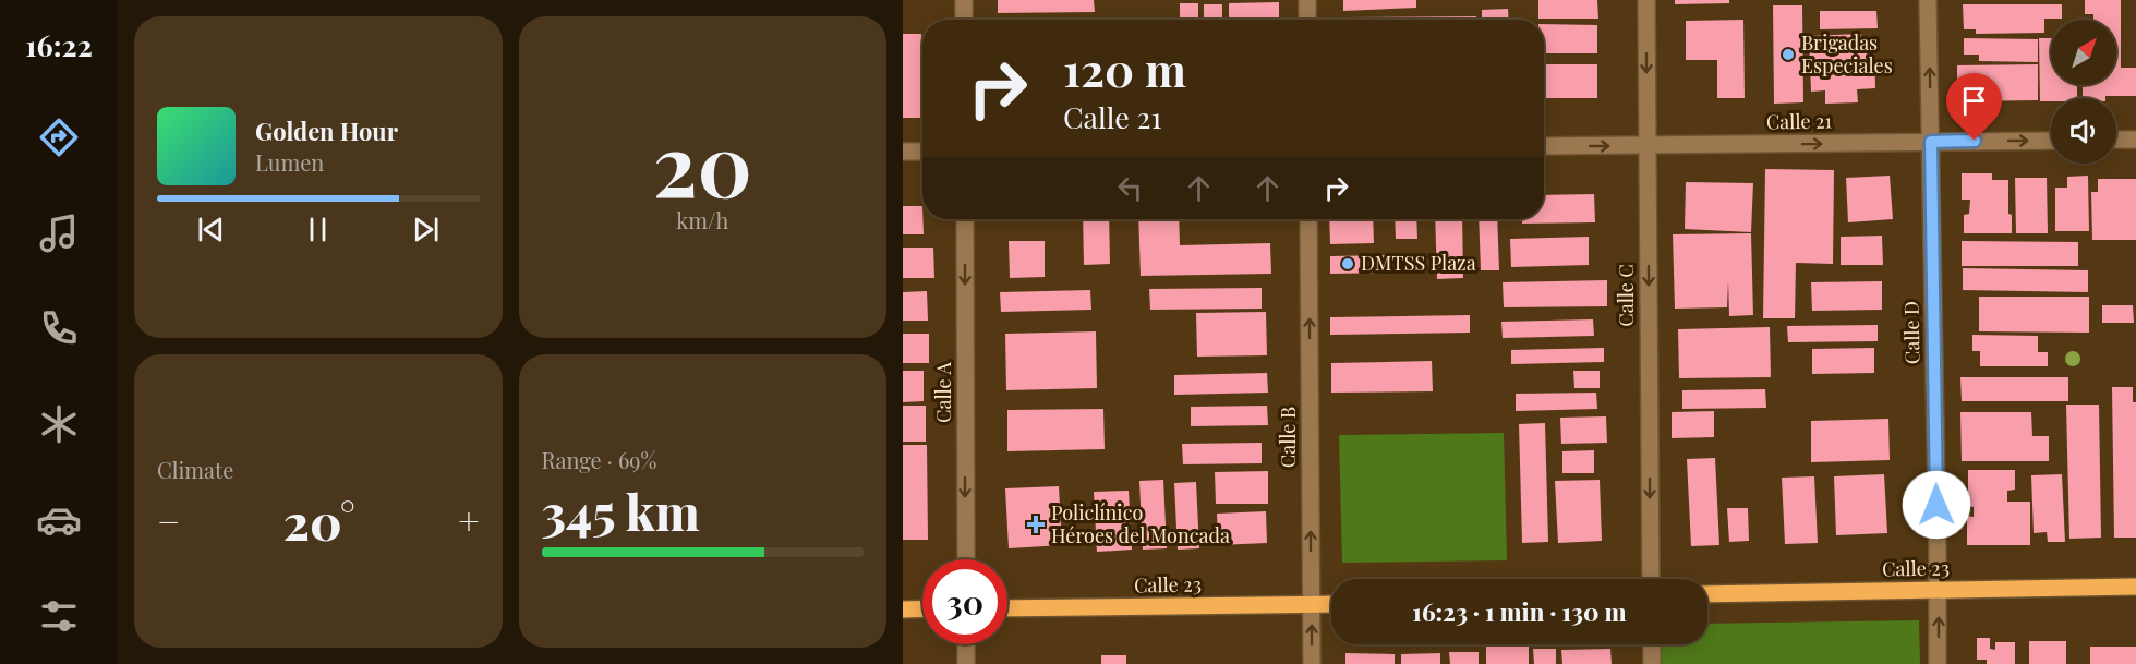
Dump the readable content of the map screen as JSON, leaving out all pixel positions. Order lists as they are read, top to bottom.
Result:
{
  "streets": {
    "main road": ["Calle 23"],
    "street": [
      "Calle 21",
      "Calle C",
      "Calle D",
      "Calle A",
      "Calle B"
    ]
  },
  "crossings": [
    ["Calle 21", "Calle C"],
    ["Calle 21", "Calle D"],
    ["Calle D", "Calle 23"],
    ["Calle B", "Calle 23"]
  ],
  "one_way": [
    "Calle 21",
    "Calle C",
    "Calle A",
    "Calle B"
  ],
  "places": {
    "other": ["Brigadas Especiales", "DMTSS Plaza"],
    "health": ["Policlínico Héroes del Moncada"]
  },
  "north": "top right",
  "page": {
    "tabs": "16:22",
    "tile": [
      ["20", "km/h"],
      "Climate",
      ["Range · 69%", "345 km"]
    ],
    "turn": ["120 m", "Calle 21"],
    "song": ["Golden Hour", "Lumen"],
    "heat": ["−", "20°", "+"],
    "limit": "30",
    "trip": "16:23 · 1 min · 130 m"
  }
}
